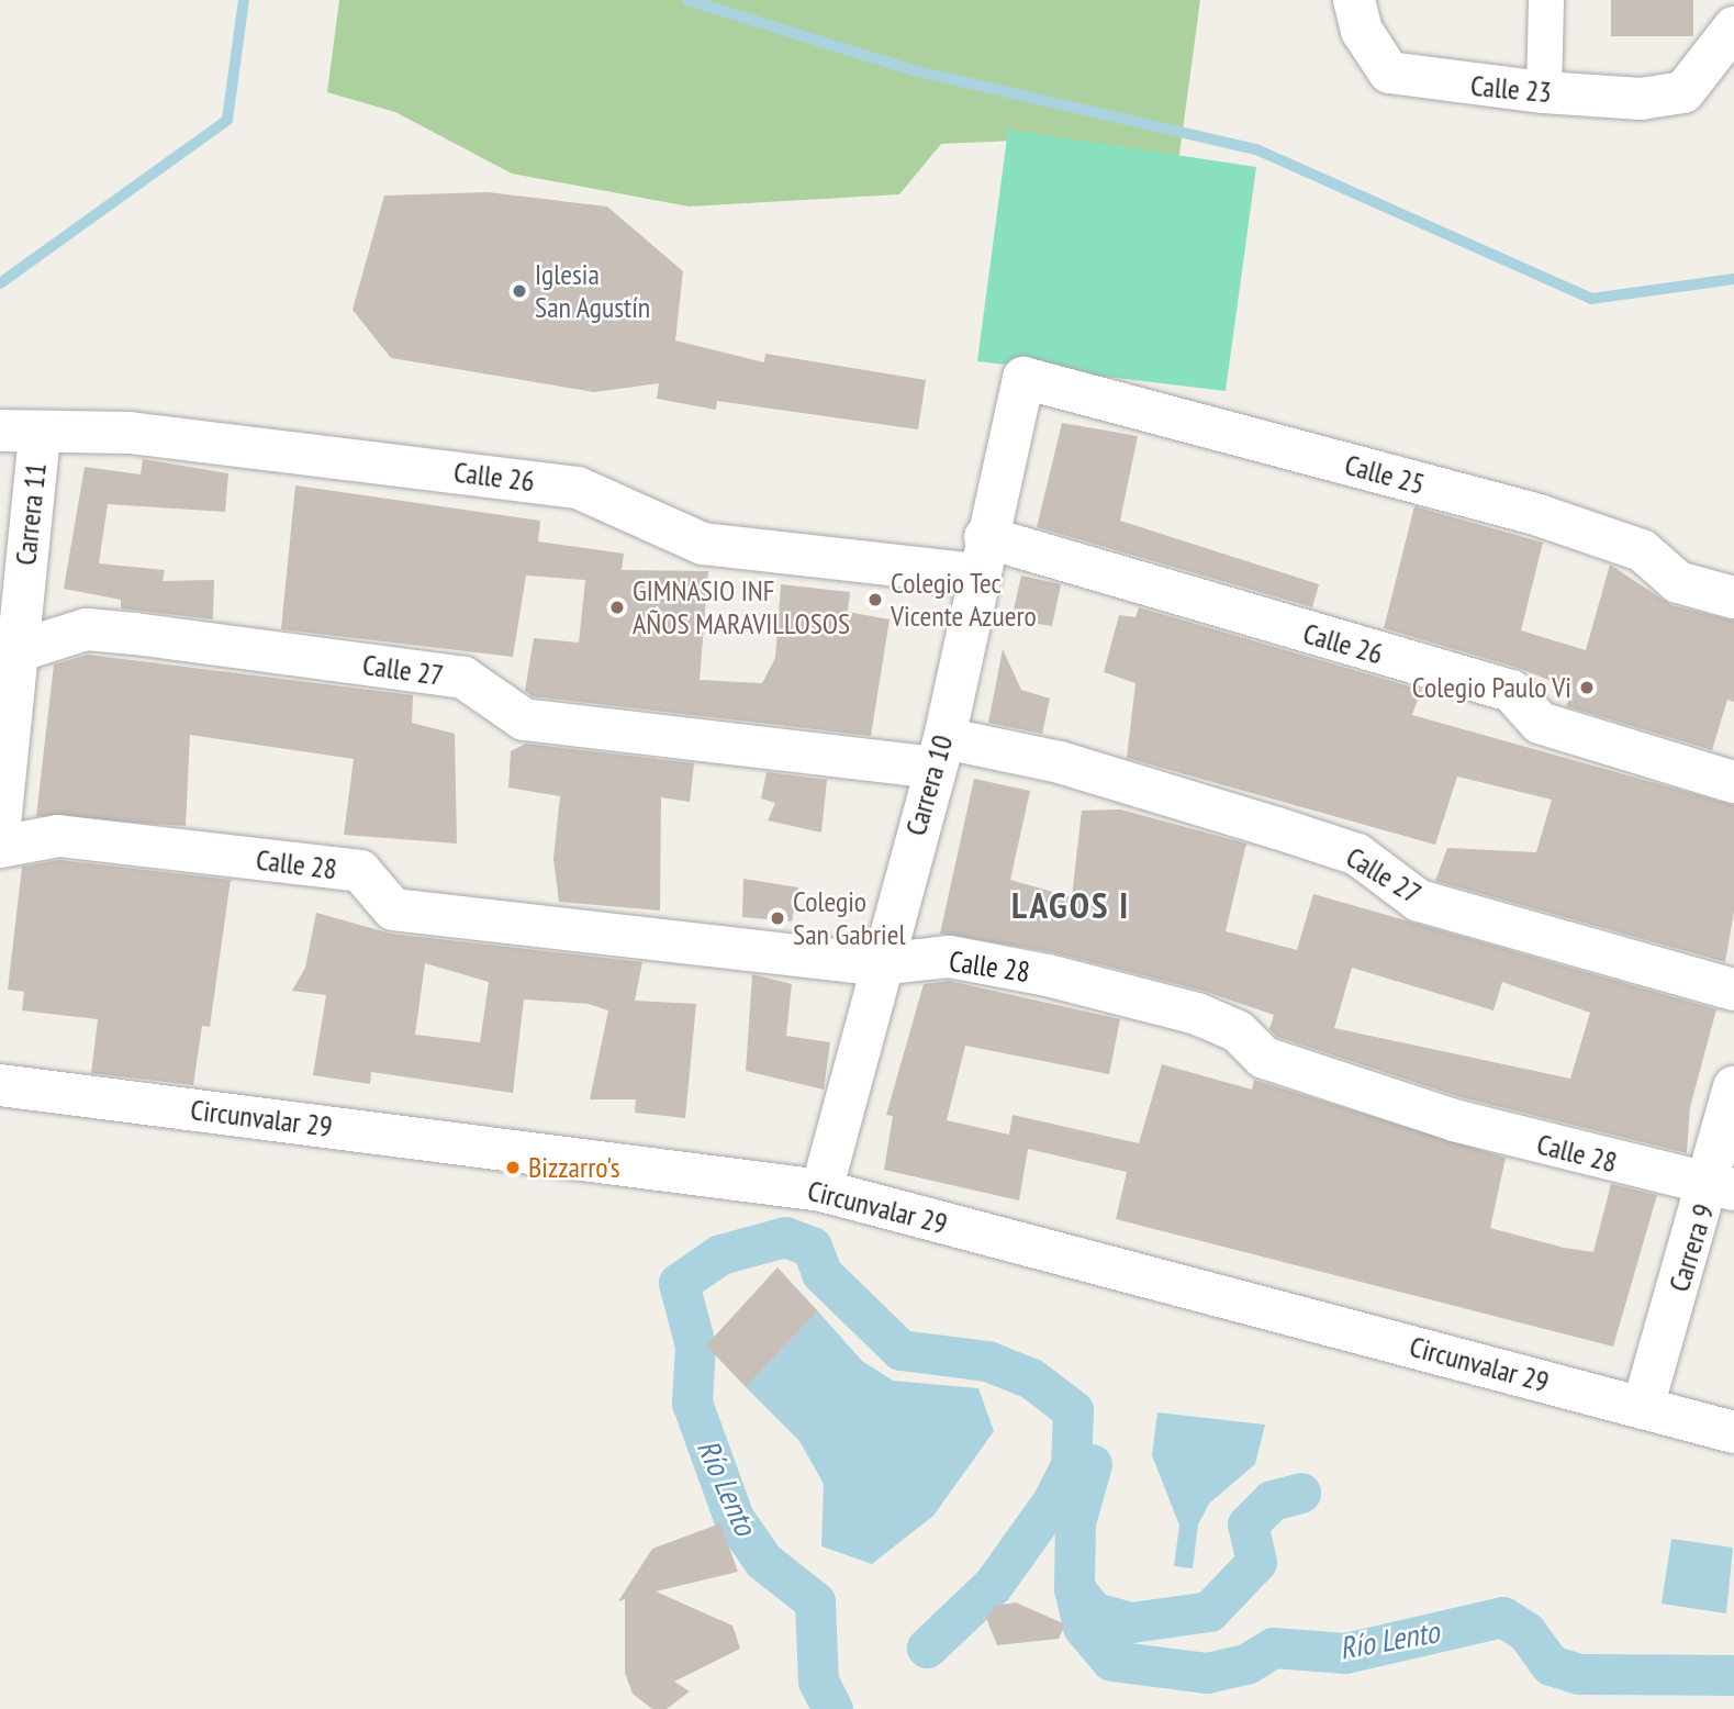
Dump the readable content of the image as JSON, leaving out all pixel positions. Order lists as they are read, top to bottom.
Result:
{
  "streets": {
    "street": [
      "Calle 23",
      "Calle 25",
      "Calle 26",
      "Carrera 11",
      "Calle 27",
      "Carrera 10",
      "Calle 28",
      "Circunvalar 29",
      "Carrera 9"
    ]
  },
  "crossings": [
    ["Calle 25", "Carrera 10"],
    ["Calle 26", "Carrera 11"],
    ["Calle 26", "Carrera 10"],
    ["Carrera 11", "Calle 27"],
    ["Calle 27", "Carrera 10"],
    ["Carrera 10", "Calle 28"],
    ["Carrera 10", "Circunvalar 29"],
    ["Calle 28", "Carrera 9"],
    ["Circunvalar 29", "Carrera 9"]
  ],
  "districts": ["LAGOS I"],
  "water": ["Río Lento"],
  "places": [
    "Iglesia San Agustín",
    "Colegio Tec Vicente Azuero",
    "GIMNASIO INF AÑOS MARAVILLOSOS",
    "Colegio Paulo Vi",
    "Colegio San Gabriel",
    "Bizzarro's"
  ]
}
